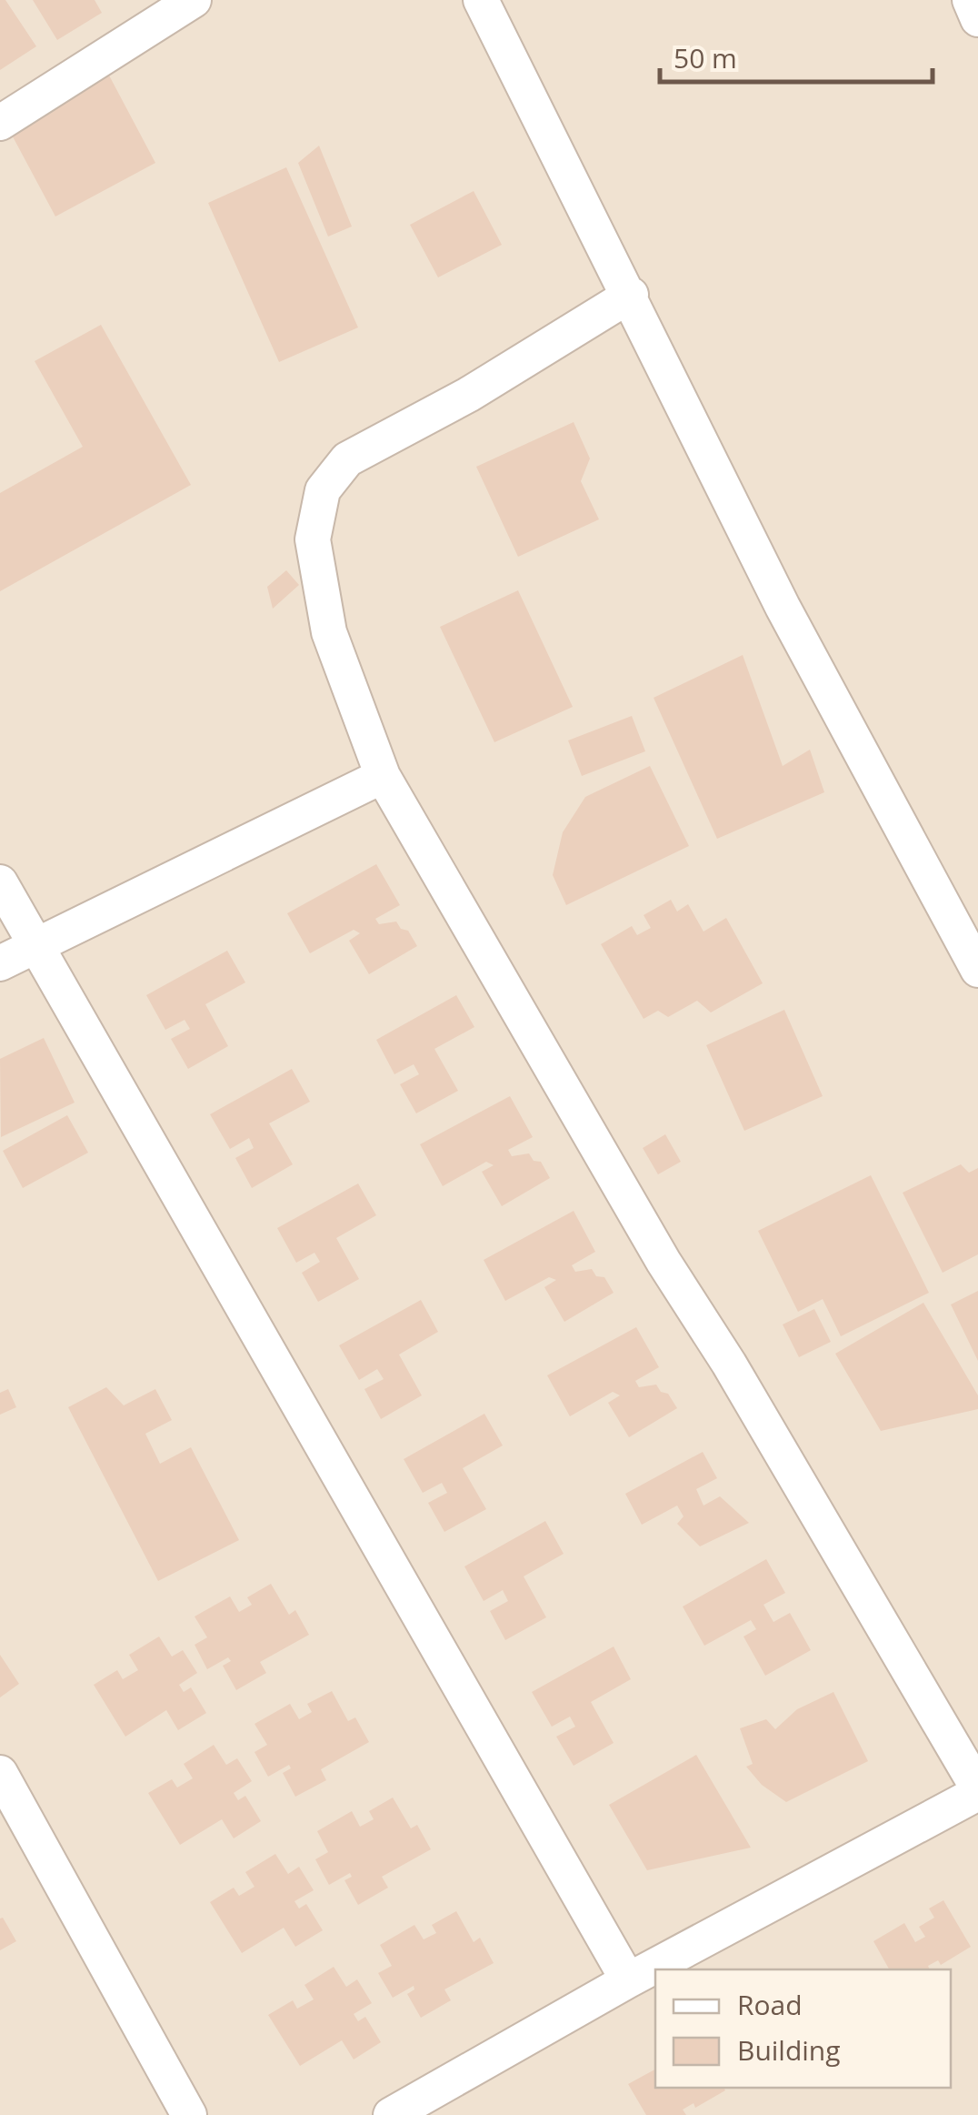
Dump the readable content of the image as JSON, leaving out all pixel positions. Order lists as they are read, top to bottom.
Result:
{
  "legend": ["Road", "Building"],
  "scale_bar": "50 m"
}
